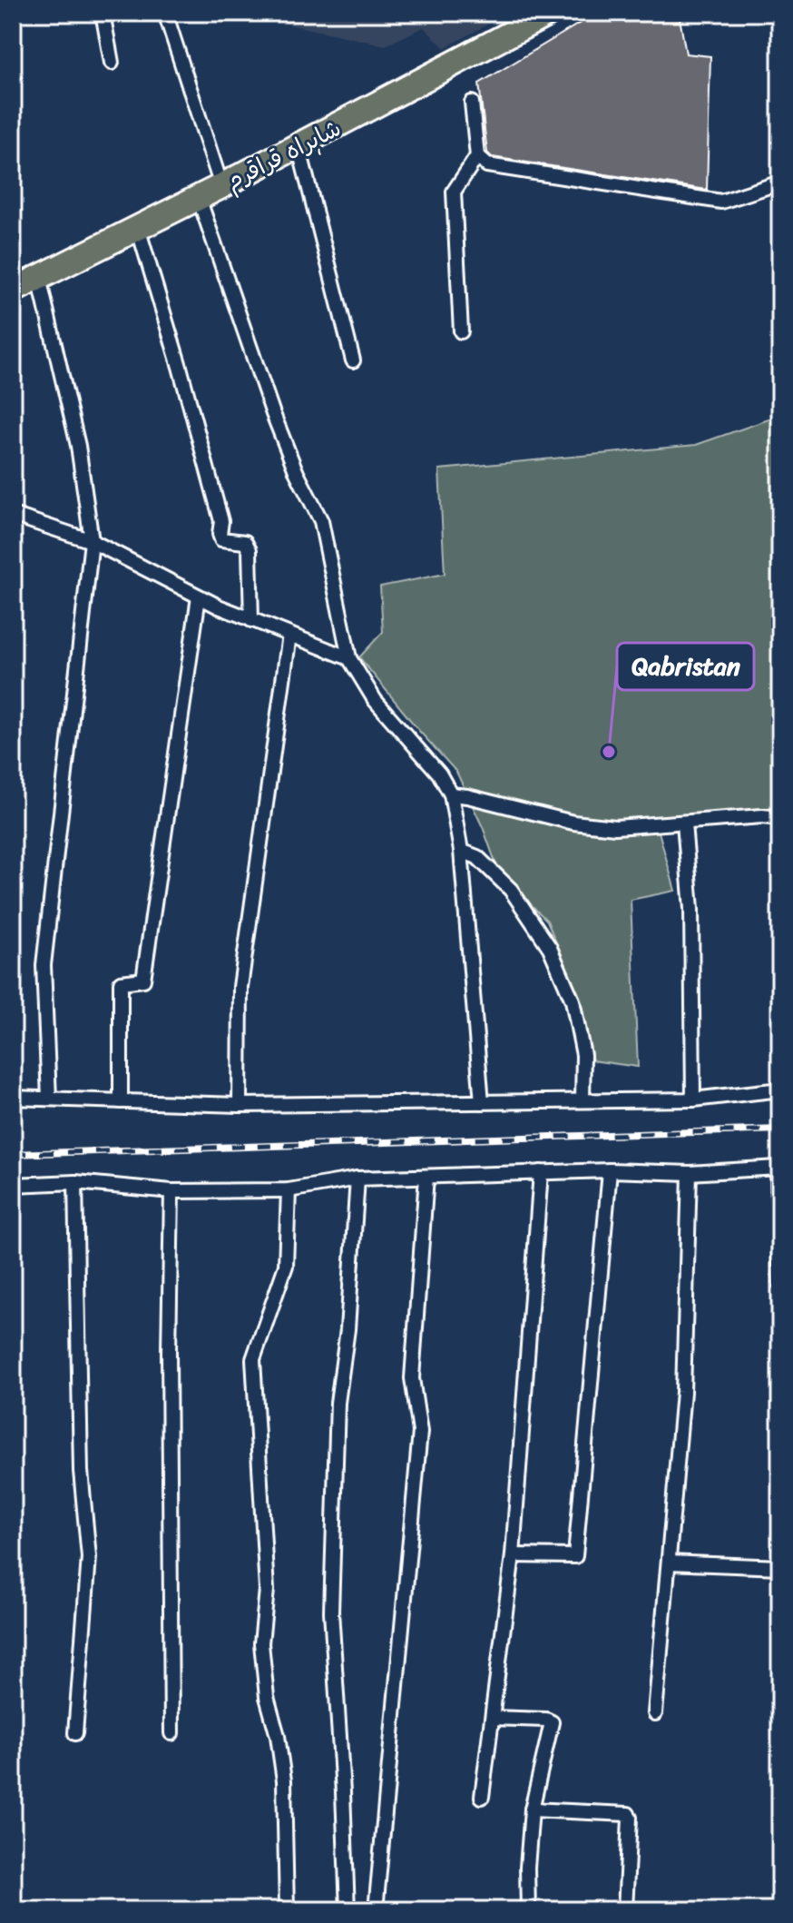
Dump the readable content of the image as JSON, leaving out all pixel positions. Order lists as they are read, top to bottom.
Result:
{
  "streets": {
    "highway": ["شاہراہ قراقرم"]
  },
  "places": ["Qabristan"]
}
